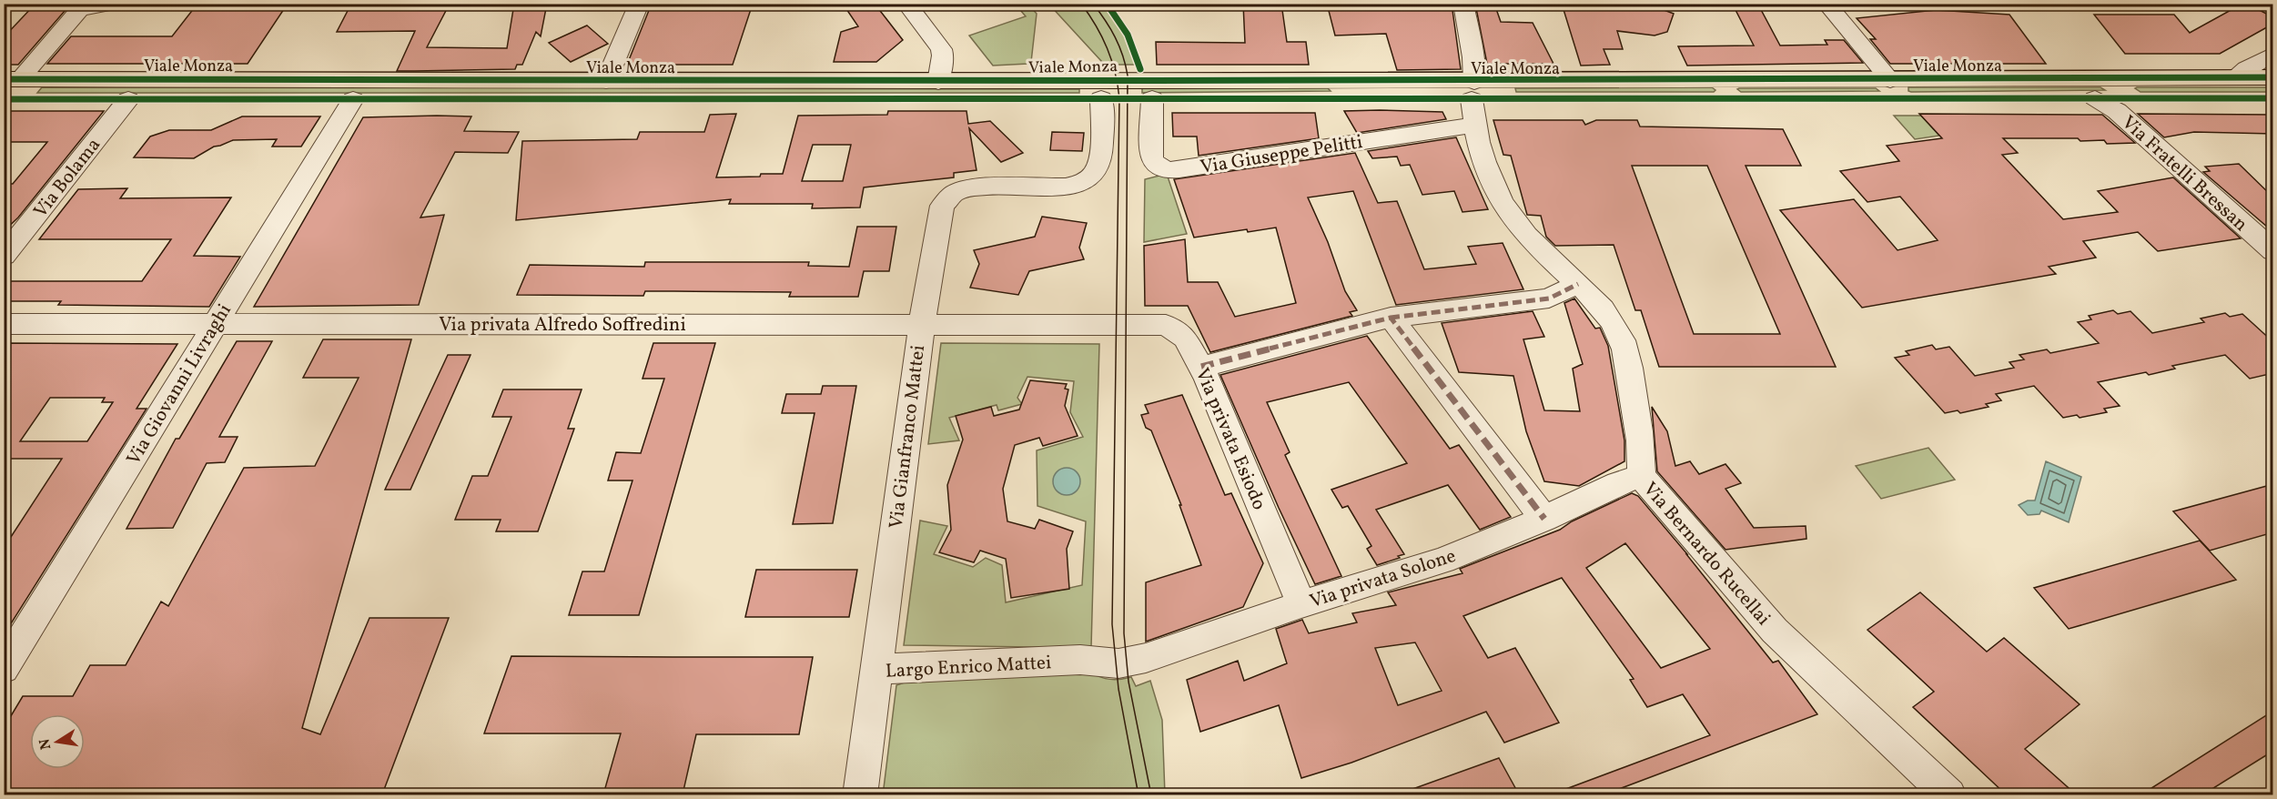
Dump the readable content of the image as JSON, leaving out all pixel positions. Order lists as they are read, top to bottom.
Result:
{
  "streets": {
    "main road": ["Viale Monza"],
    "street": [
      "Via Giuseppe Pelitti",
      "Via Fratelli Bressan",
      "Via Bolama",
      "Via privata Alfredo Soffredini",
      "Via Giovanni Livraghi",
      "Via Gianfranco Mattei",
      "Via privata Esiodo",
      "Via Bernardo Rucellai",
      "Via privata Solone",
      "Largo Enrico Mattei"
    ]
  },
  "crossings": [
    ["Viale Monza", "Via Giuseppe Pelitti"],
    ["Viale Monza", "Via Fratelli Bressan"],
    ["Viale Monza", "Via Bolama"],
    ["Viale Monza", "Via Giovanni Livraghi"],
    ["Viale Monza", "Via Gianfranco Mattei"],
    ["Viale Monza", "Via Bernardo Rucellai"],
    ["Via Giuseppe Pelitti", "Via Bernardo Rucellai"],
    ["Via privata Alfredo Soffredini", "Via Giovanni Livraghi"],
    ["Via privata Alfredo Soffredini", "Via Gianfranco Mattei"],
    ["Via privata Alfredo Soffredini", "Via privata Esiodo"],
    ["Via Gianfranco Mattei", "Largo Enrico Mattei"],
    ["Via privata Esiodo", "Via privata Solone"],
    ["Via Bernardo Rucellai", "Via privata Solone"],
    ["Via privata Solone", "Largo Enrico Mattei"]
  ],
  "north": "left"
}
